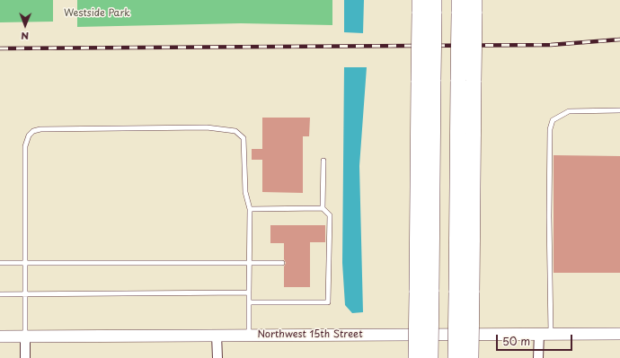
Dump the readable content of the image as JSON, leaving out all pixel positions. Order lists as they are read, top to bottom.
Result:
{
  "streets": {
    "street": ["Northwest 15th Street"]
  },
  "parks": ["Westside Park"],
  "scale_bar": "50 m",
  "north": "bottom"
}
